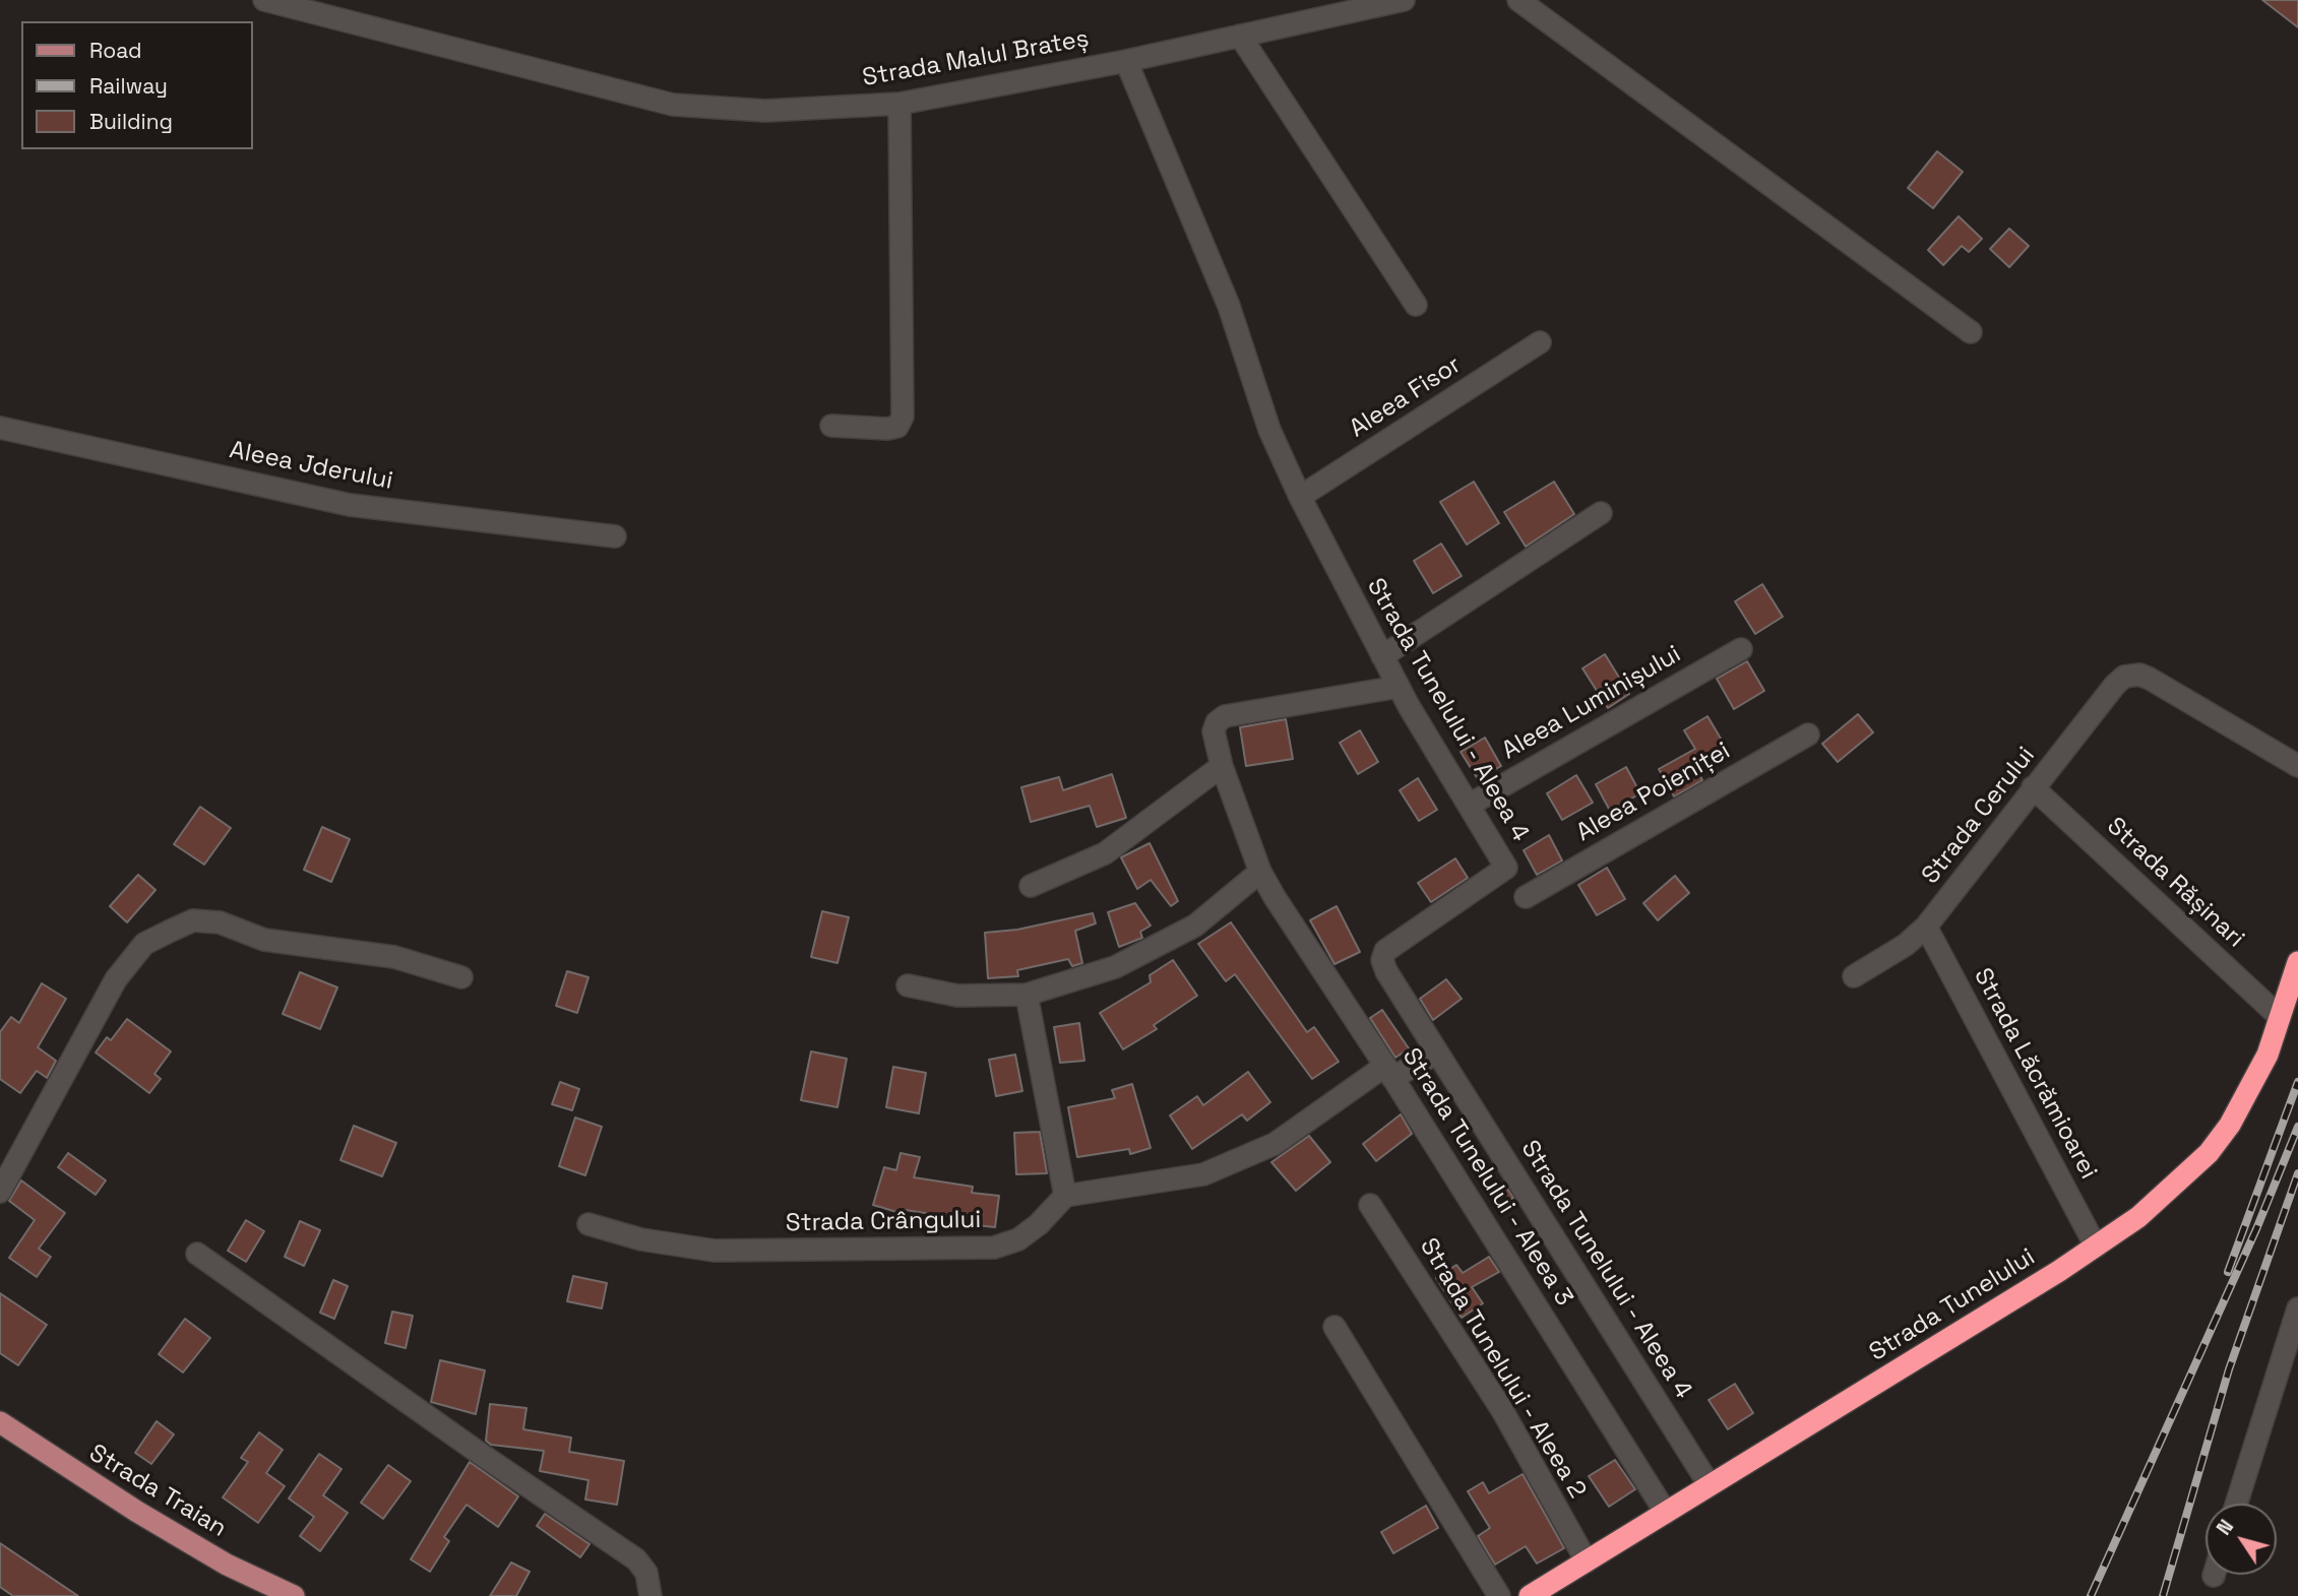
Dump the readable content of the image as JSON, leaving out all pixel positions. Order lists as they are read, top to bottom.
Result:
{
  "streets": {
    "highway": ["Strada Tunelului"],
    "main road": ["Strada Traian"],
    "street": [
      "Strada Malul Brateș",
      "Aleea Fisor",
      "Aleea Jderului",
      "Aleea Luminișului",
      "Strada Tunelului - Aleea 4",
      "Aleea Poieniței",
      "Strada Cerului",
      "Strada Rășinari",
      "Strada Lăcrămioarei",
      "Strada Tunelului - Aleea 3",
      "Strada Crângului",
      "Strada Tunelului - Aleea 2"
    ]
  },
  "crossings": [
    ["Strada Malul Brateș", "Strada Tunelului - Aleea 4"],
    ["Aleea Fisor", "Strada Tunelului - Aleea 4"],
    ["Aleea Luminișului", "Strada Tunelului - Aleea 4"],
    ["Strada Tunelului - Aleea 4", "Strada Tunelului - Aleea 3"],
    ["Strada Tunelului - Aleea 4", "Strada Tunelului"],
    ["Strada Cerului", "Strada Rășinari"],
    ["Strada Cerului", "Strada Lăcrămioarei"],
    ["Strada Rășinari", "Strada Tunelului"],
    ["Strada Lăcrămioarei", "Strada Tunelului"],
    ["Strada Tunelului - Aleea 3", "Strada Tunelului"],
    ["Strada Tunelului", "Strada Tunelului - Aleea 2"]
  ],
  "legend": ["Road", "Railway", "Building"],
  "north": "top left"
}
